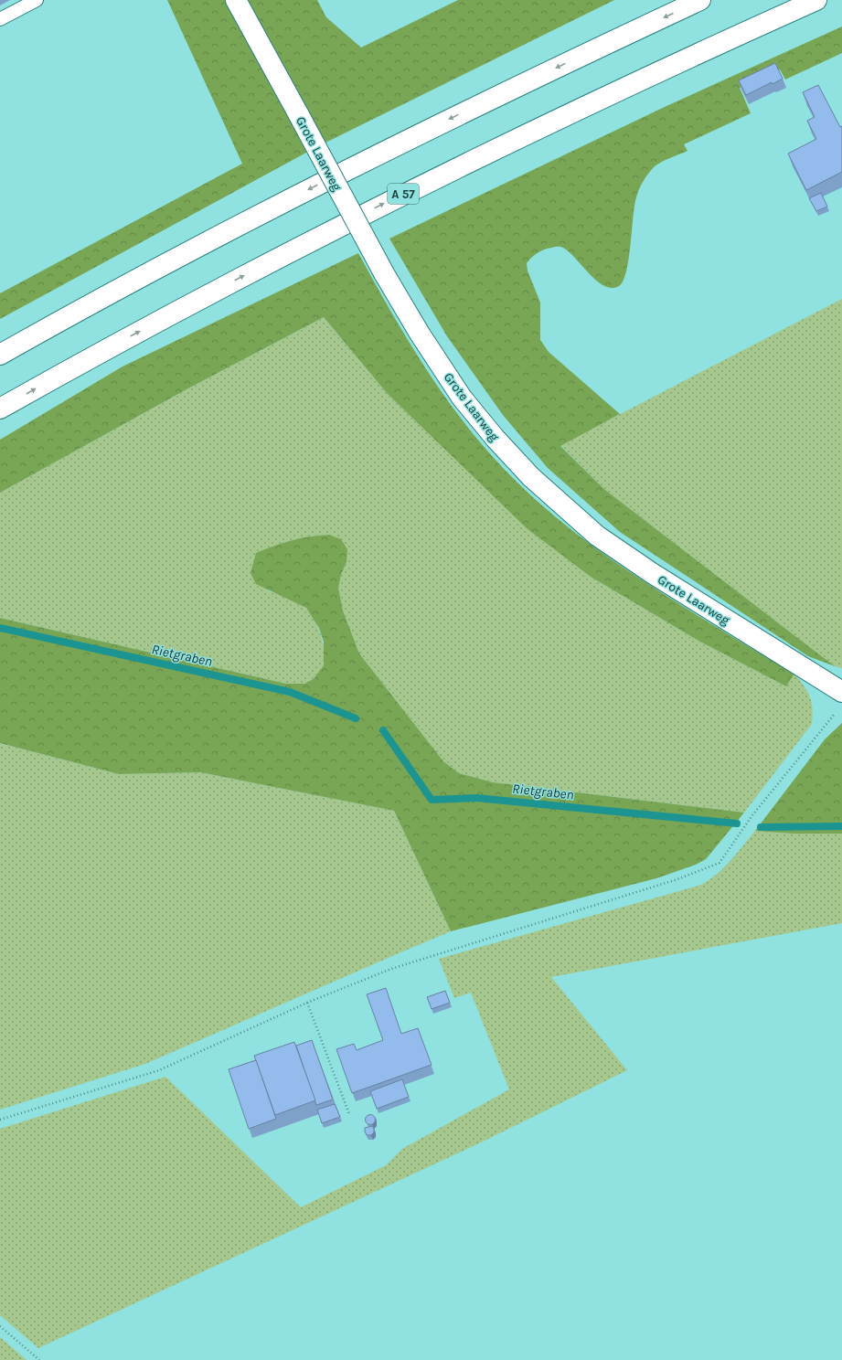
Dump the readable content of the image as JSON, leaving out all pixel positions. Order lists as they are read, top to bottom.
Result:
{
  "streets": {
    "main road": ["Grote Laarweg", "A 57"]
  },
  "water": ["Rietgraben"]
}
